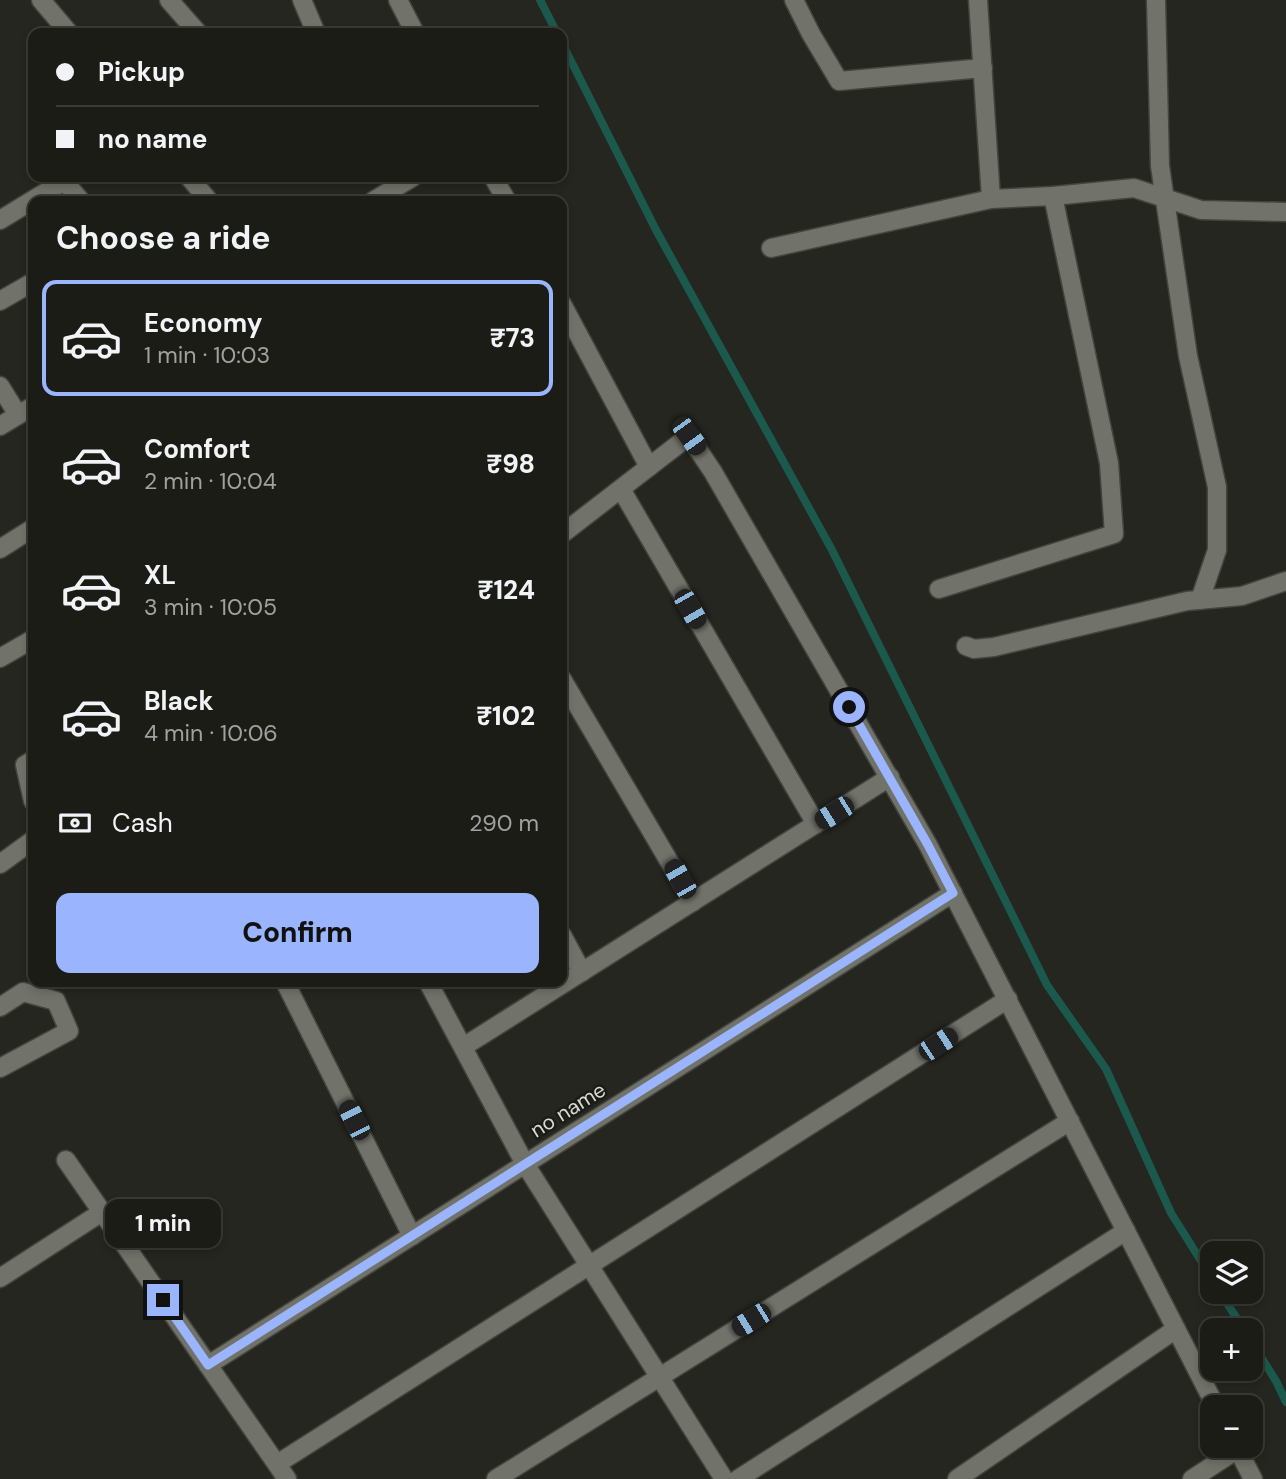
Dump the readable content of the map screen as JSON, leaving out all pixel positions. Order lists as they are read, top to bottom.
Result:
{
  "streets": {
    "street": ["no name"]
  },
  "page": {
    "banner": ["Pickup", "no name"],
    "heading": "Choose a ride",
    "list": [
      {
        "name": "Economy",
        "note": "1 min · 10:03",
        "value": "₹73"
      },
      {
        "name": "Comfort",
        "note": "2 min · 10:04",
        "value": "₹98"
      },
      {
        "name": "XL",
        "note": "3 min · 10:05",
        "value": "₹124"
      },
      {
        "name": "Black",
        "note": "4 min · 10:06",
        "value": "₹102"
      }
    ],
    "pay": ["Cash", "290 m"],
    "buttons": "Confirm",
    "bubble": "1 min",
    "map_buttons": ["+", "−"]
  }
}
